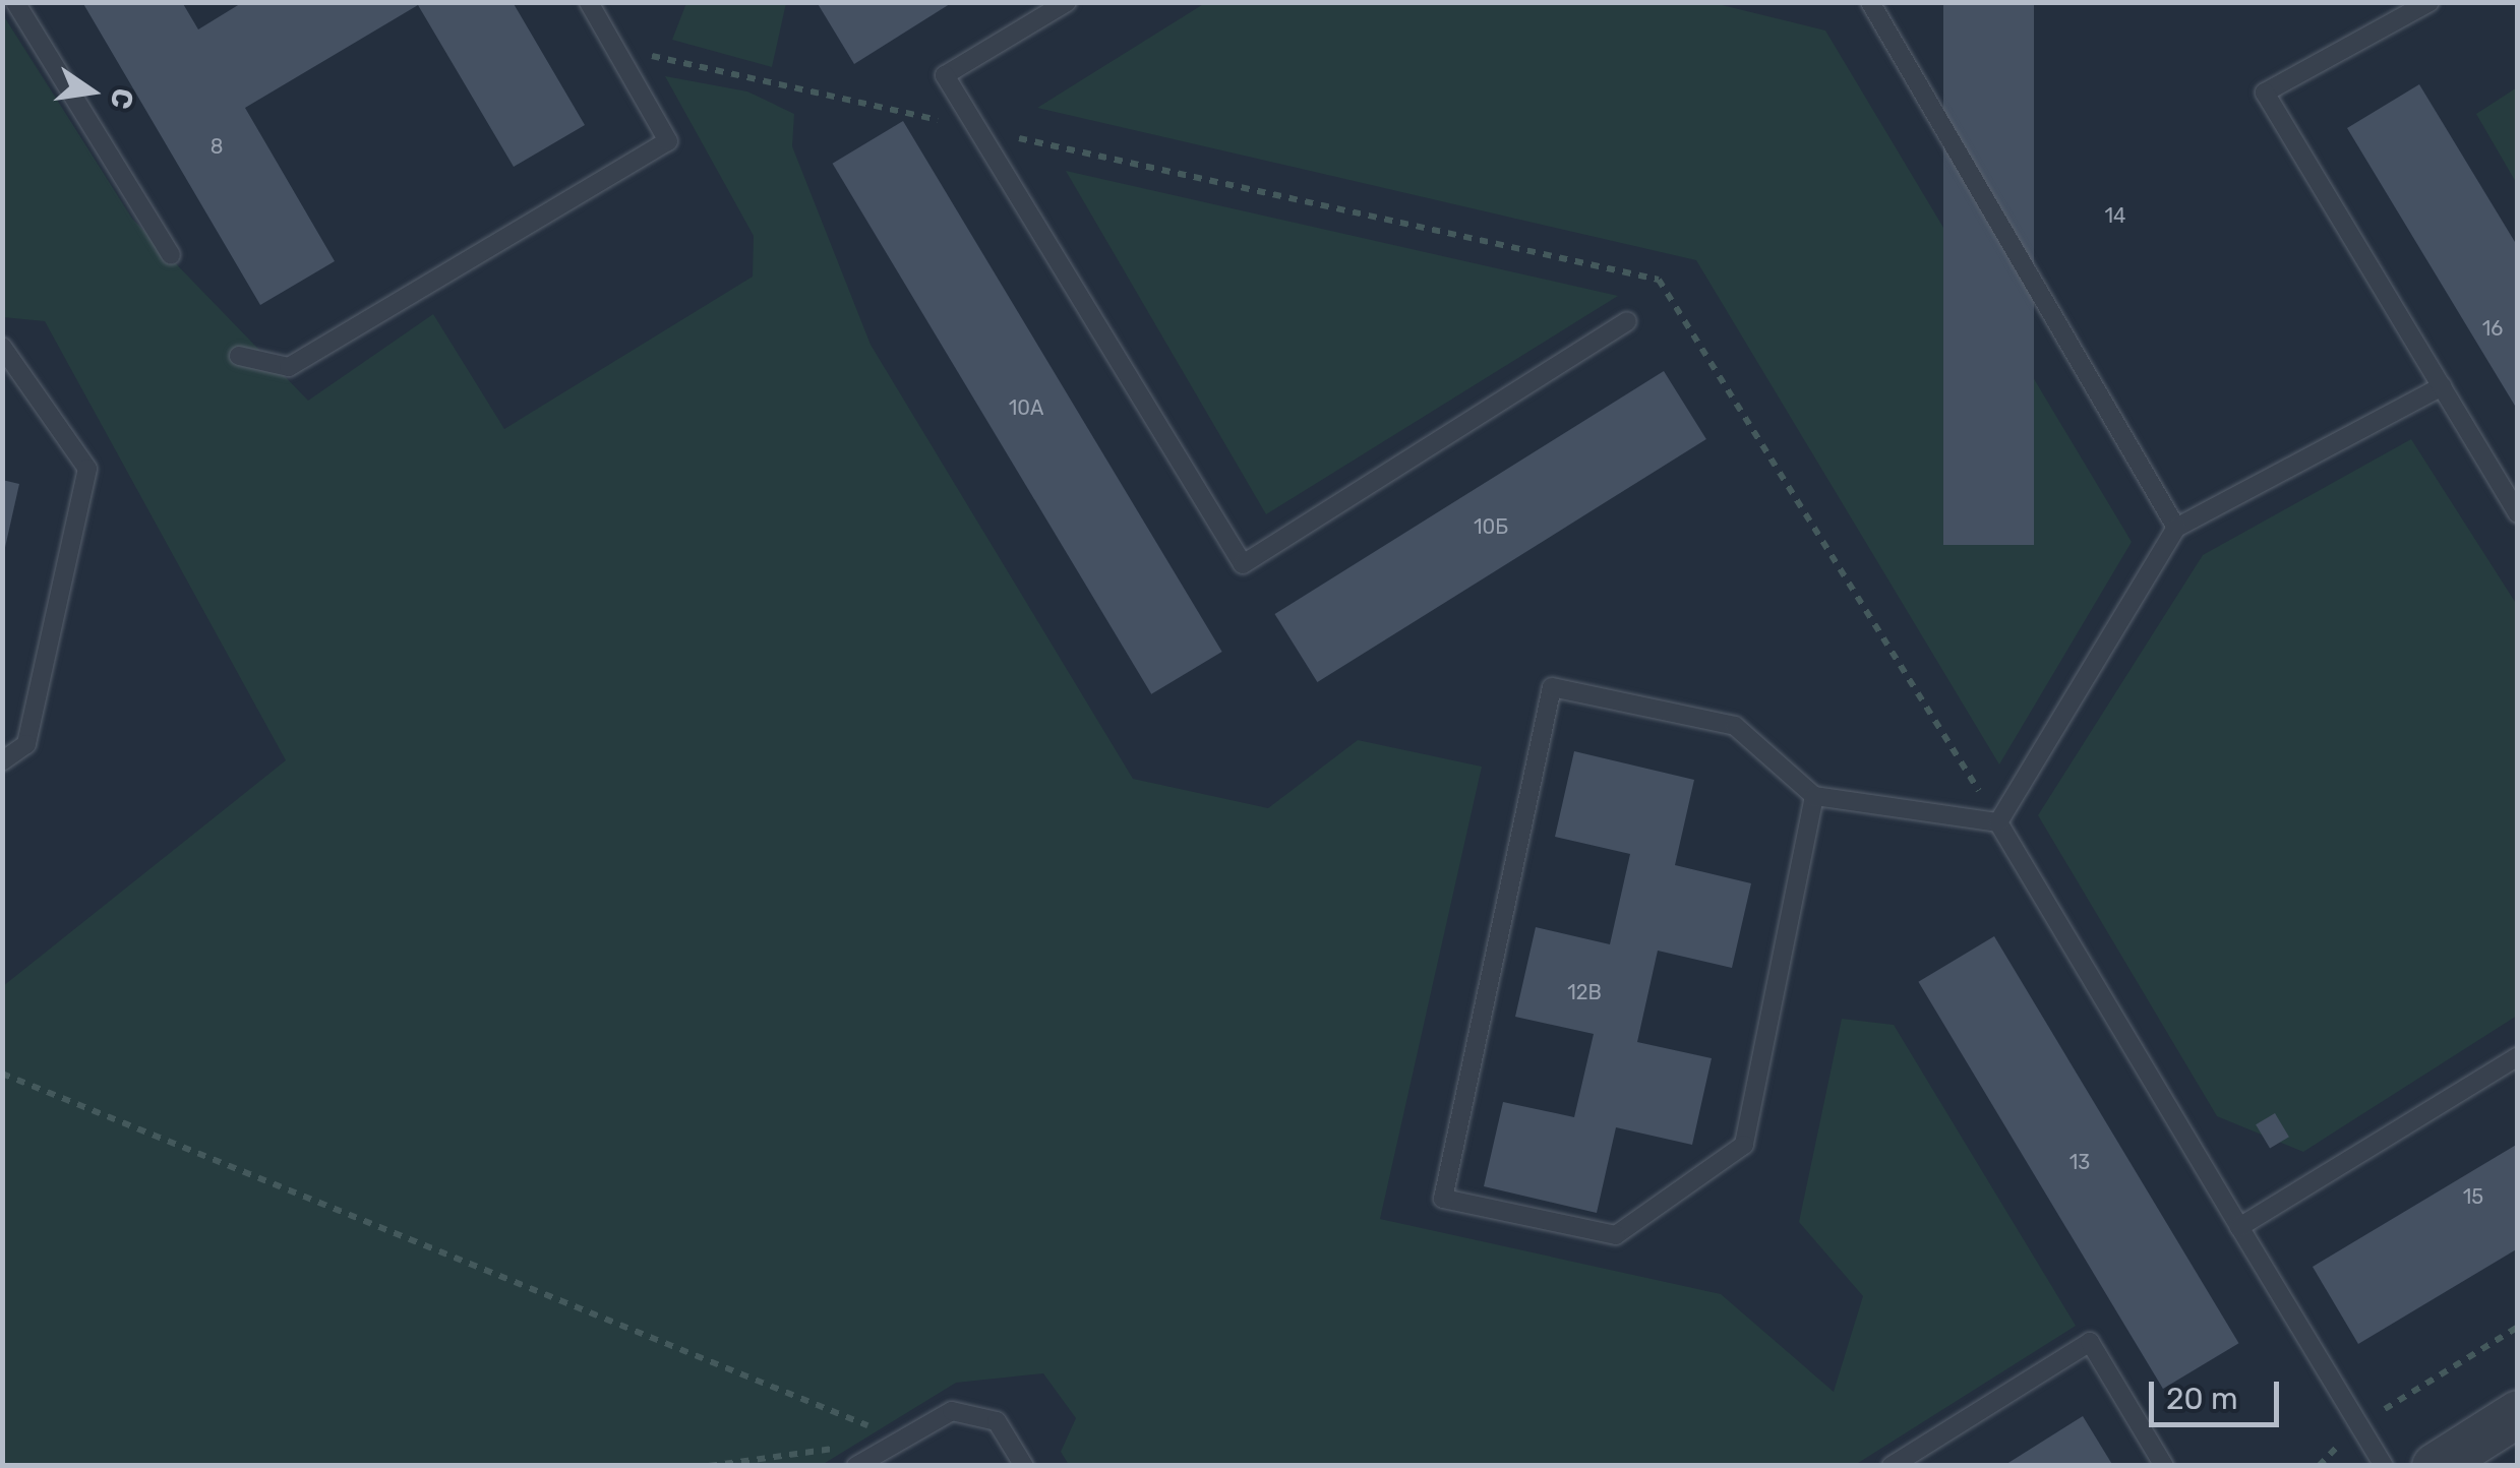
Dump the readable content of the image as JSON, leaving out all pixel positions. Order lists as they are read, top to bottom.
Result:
{
  "house_numbers": [
    "8",
    "14",
    "16",
    "10А",
    "10Б",
    "12В",
    "13",
    "15"
  ],
  "scale_bar": "20 m",
  "north": "right"
}
